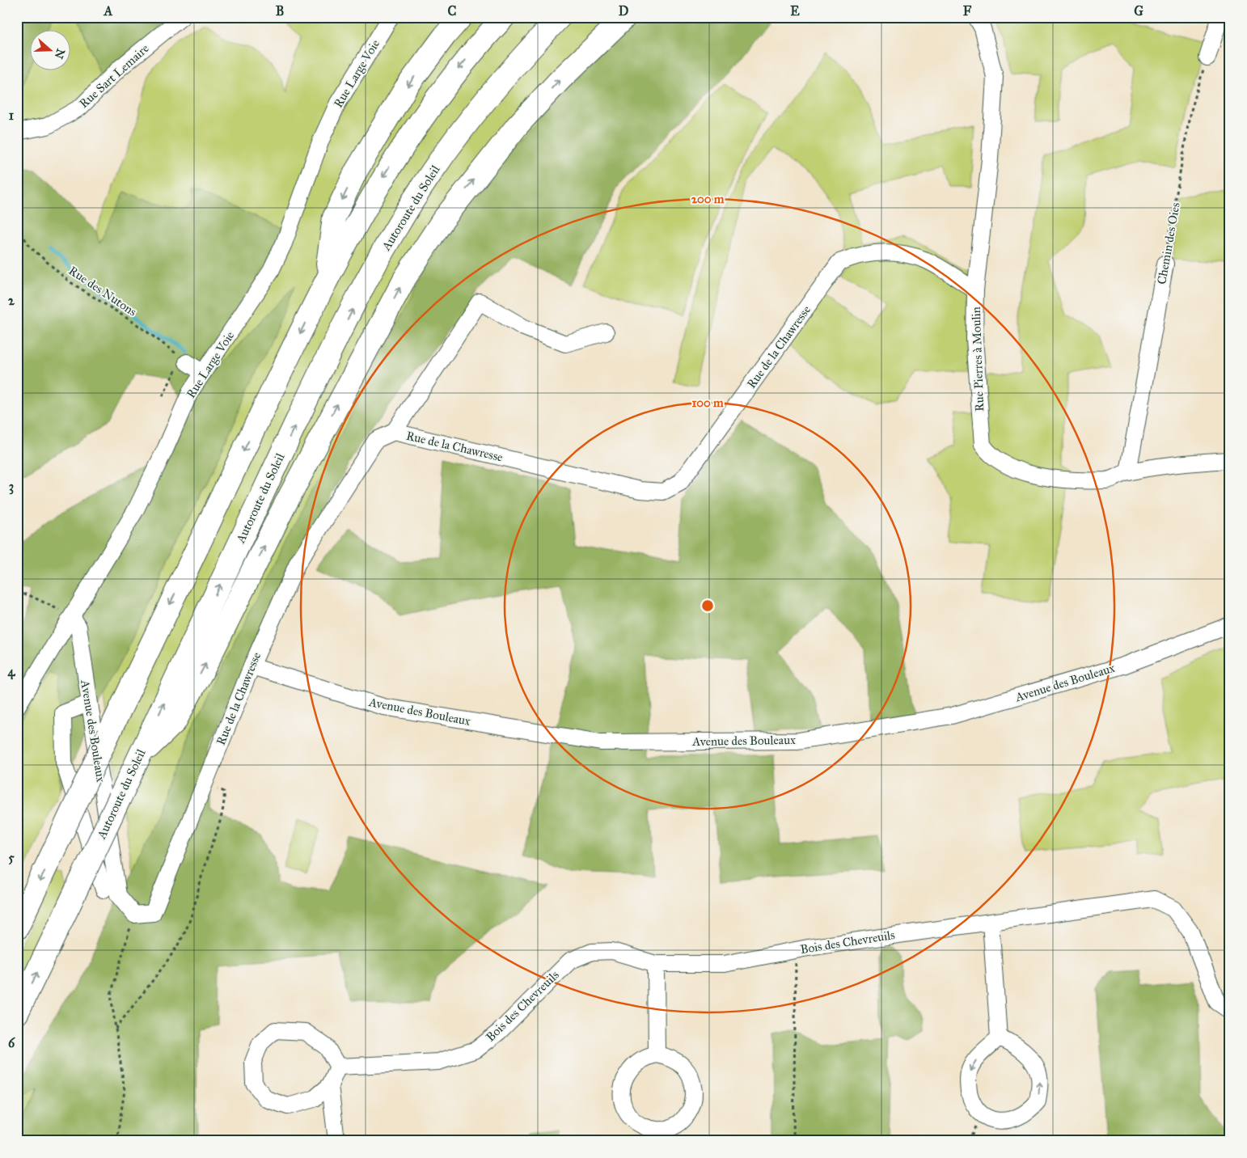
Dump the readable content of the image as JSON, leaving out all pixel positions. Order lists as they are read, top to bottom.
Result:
{
  "streets": {
    "highway": ["Autoroute du Soleil"],
    "street": [
      "Rue Large Voie",
      "Rue Sart Lemaire",
      "Chemin des Oies",
      "Rue de la Chawresse",
      "Rue Pierres à Moulin",
      "Avenue des Bouleaux",
      "Bois des Chevreuils"
    ],
    "path": ["Rue des Nutons"]
  },
  "crossings": [
    ["Rue Large Voie", "Avenue des Bouleaux"],
    ["Chemin des Oies", "Rue Pierres à Moulin"],
    ["Rue de la Chawresse", "Rue Pierres à Moulin"],
    ["Rue de la Chawresse", "Avenue des Bouleaux"]
  ],
  "north": "right",
  "grid": {
    "columns": [
      "A",
      "B",
      "C",
      "D",
      "E",
      "F",
      "G"
    ],
    "rows": [
      "1",
      "2",
      "3",
      "4",
      "5",
      "6"
    ]
  },
  "rings": ["200 m", "100 m"]
}
